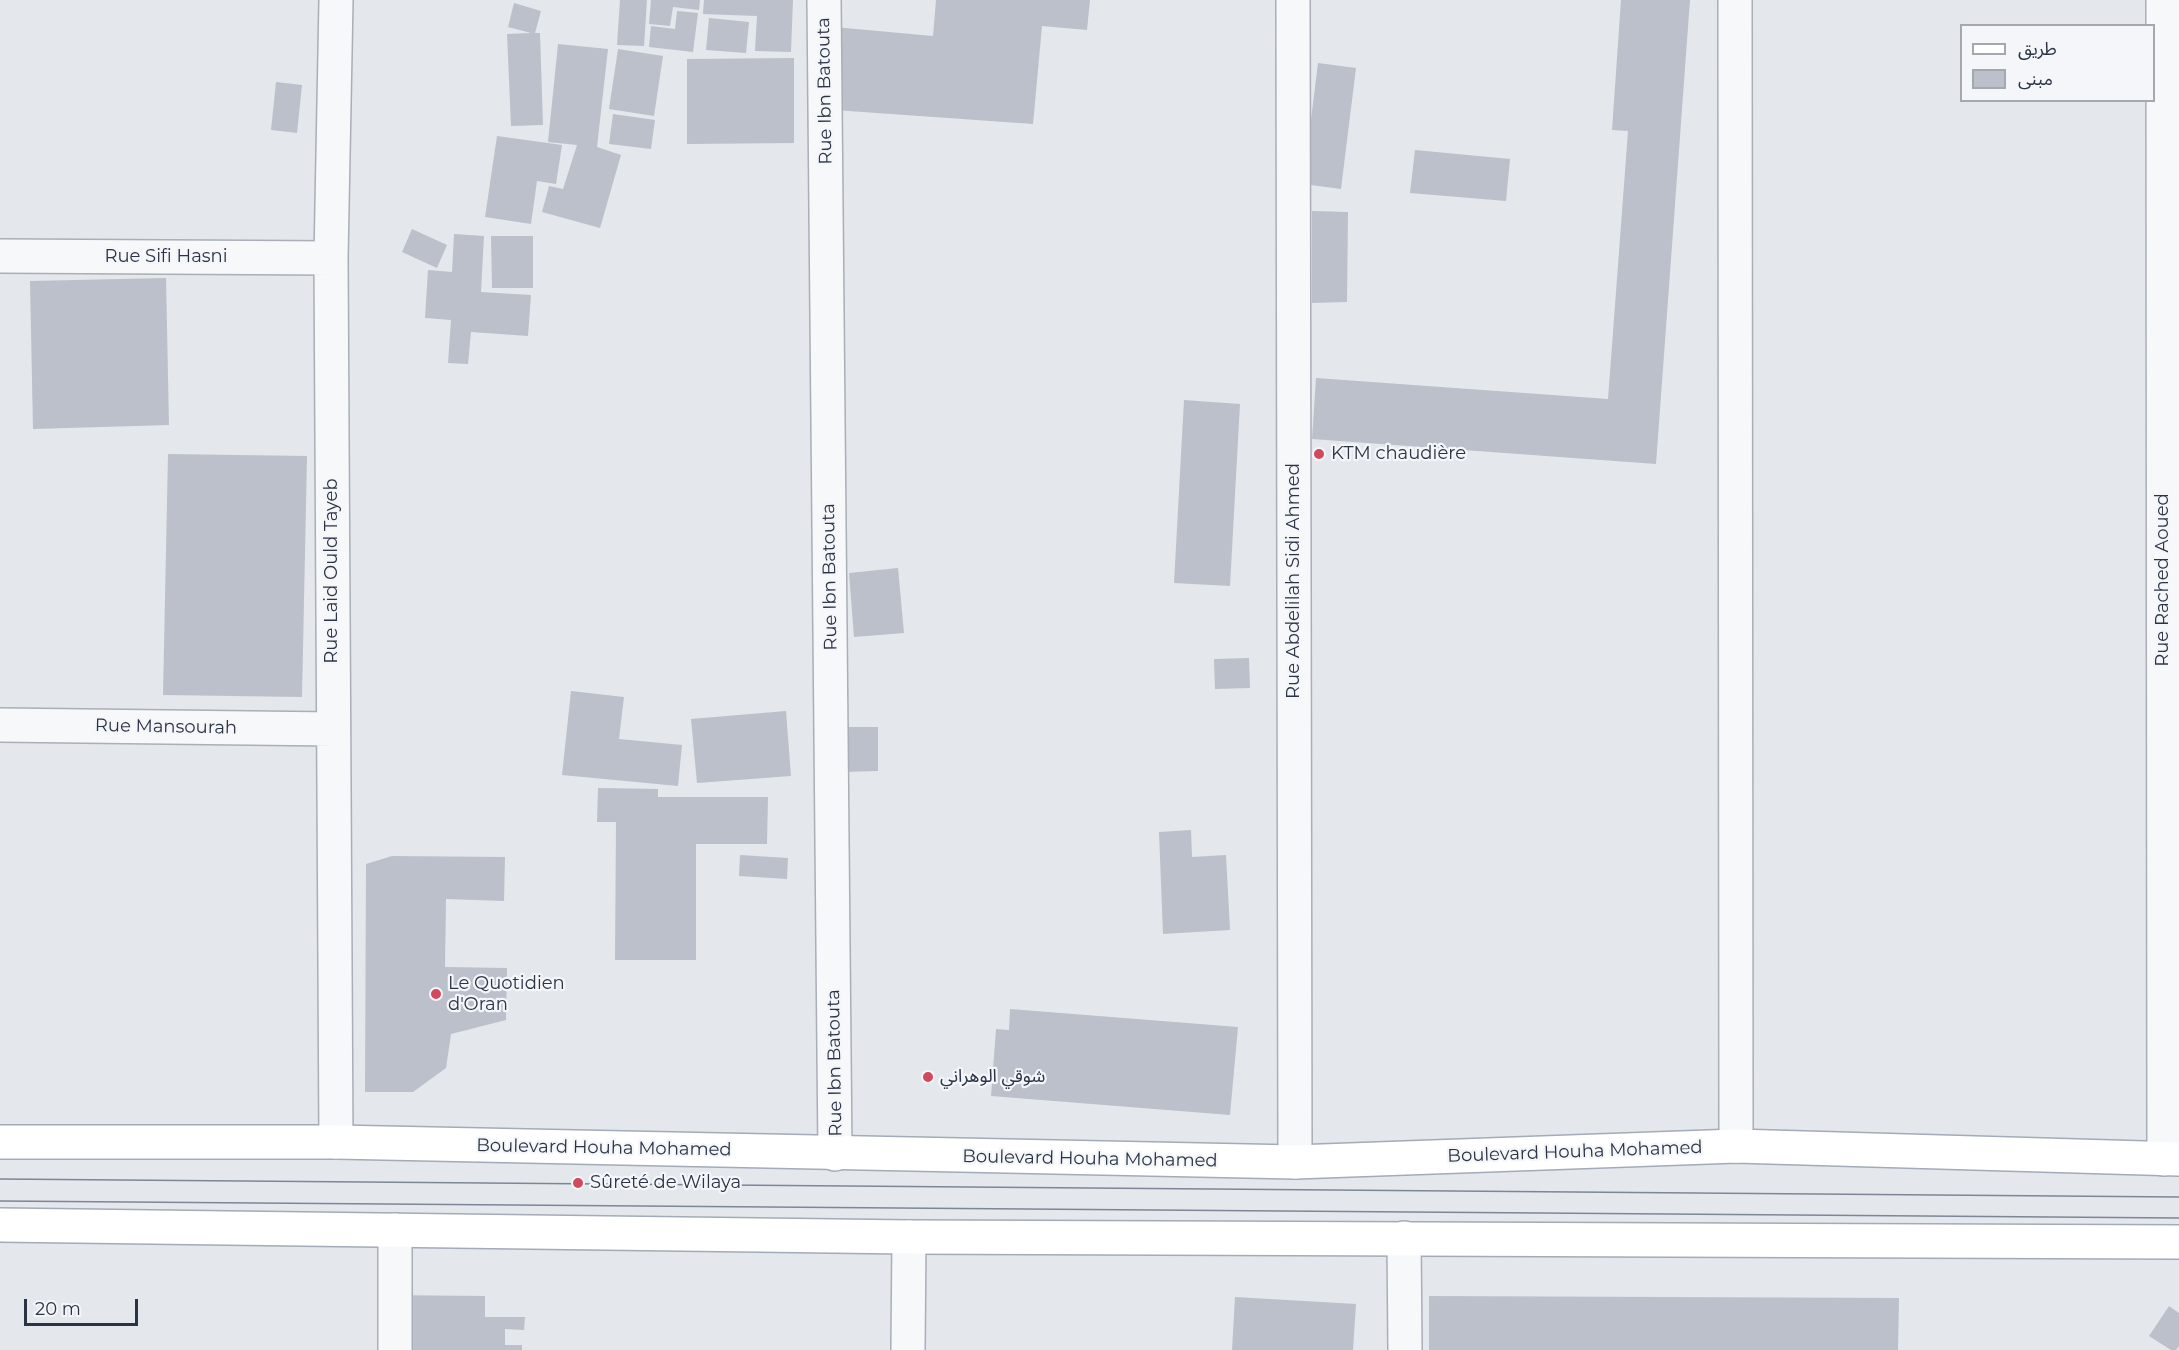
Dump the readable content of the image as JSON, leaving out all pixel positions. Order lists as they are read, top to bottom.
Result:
{
  "streets": {
    "main road": ["Boulevard Houha Mohamed"],
    "street": [
      "Rue Ibn Batouta",
      "Rue Sifi Hasni",
      "Rue Laid Ould Tayeb",
      "Rue Rached Aoued",
      "Rue Abdelilah Sidi Ahmed",
      "Rue Mansourah"
    ]
  },
  "crossings": [
    ["Rue Ibn Batouta", "Boulevard Houha Mohamed"],
    ["Rue Sifi Hasni", "Rue Laid Ould Tayeb"],
    ["Rue Laid Ould Tayeb", "Rue Mansourah"],
    ["Rue Laid Ould Tayeb", "Boulevard Houha Mohamed"],
    ["Rue Rached Aoued", "Boulevard Houha Mohamed"],
    ["Rue Abdelilah Sidi Ahmed", "Boulevard Houha Mohamed"]
  ],
  "places": [
    "KTM chaudière",
    "Le Quotidien d'Oran",
    "شوقي الوهراني",
    "Sûreté de Wilaya"
  ],
  "legend": ["طريق", "مبنى"],
  "scale_bar": "20 m"
}
